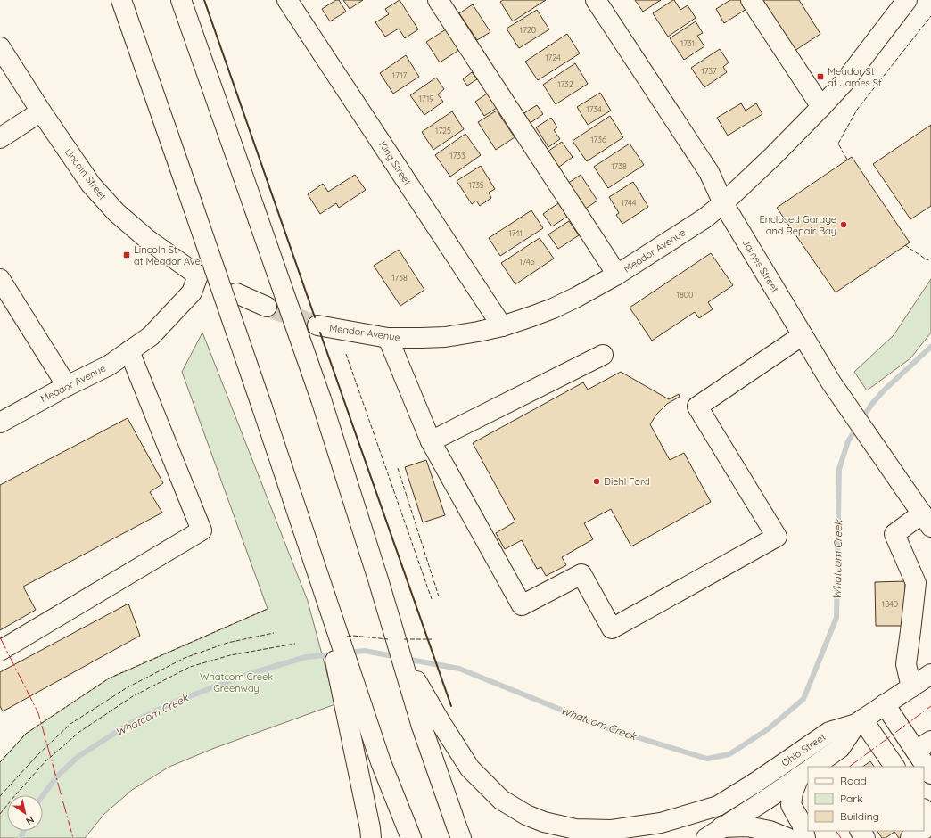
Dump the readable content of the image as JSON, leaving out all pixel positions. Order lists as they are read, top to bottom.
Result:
{
  "streets": {
    "main road": [
      "King Street",
      "Lincoln Street",
      "Meador Avenue",
      "James Street",
      "Ohio Street"
    ]
  },
  "crossings": [
    ["King Street", "Meador Avenue"],
    ["Lincoln Street", "Meador Avenue"],
    ["Meador Avenue", "James Street"]
  ],
  "water": ["Whatcom Creek"],
  "parks": ["Whatcom Creek Greenway"],
  "places": {
    "transit": ["Meador St at James St", "Lincoln St at Meador Ave"],
    "other": ["Enclosed Garage and Repair Bay", "Diehl Ford"]
  },
  "house_numbers": [
    "1720",
    "1731",
    "1724",
    "1737",
    "1717",
    "1732",
    "1719",
    "1734",
    "1725",
    "1736",
    "1733",
    "1738",
    "1735",
    "1744",
    "1741",
    "1745",
    "1738",
    "1800",
    "1840"
  ],
  "legend": ["Road", "Park", "Building"],
  "north": "bottom right"
}
